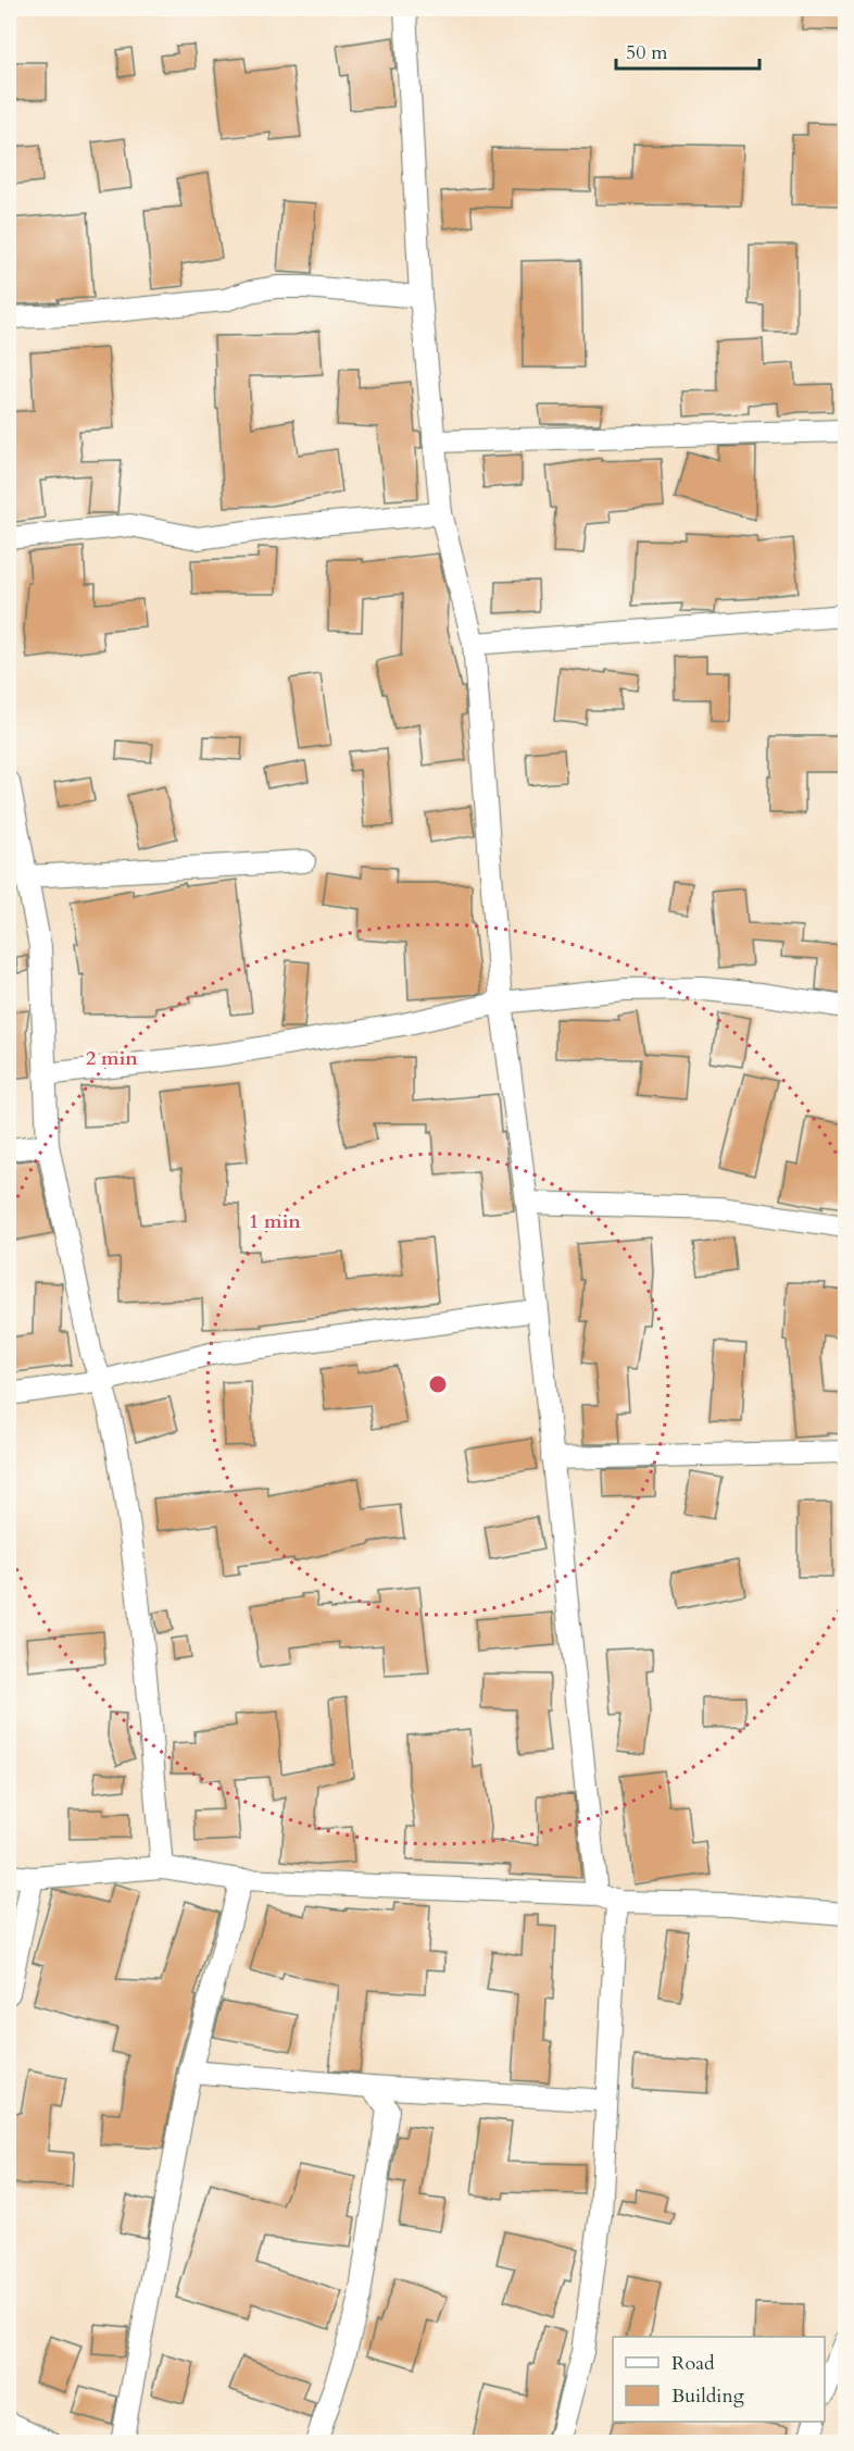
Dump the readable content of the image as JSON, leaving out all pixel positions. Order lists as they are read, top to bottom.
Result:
{
  "legend": ["Road", "Building"],
  "scale_bar": "50 m",
  "rings": ["2 min", "1 min"]
}
